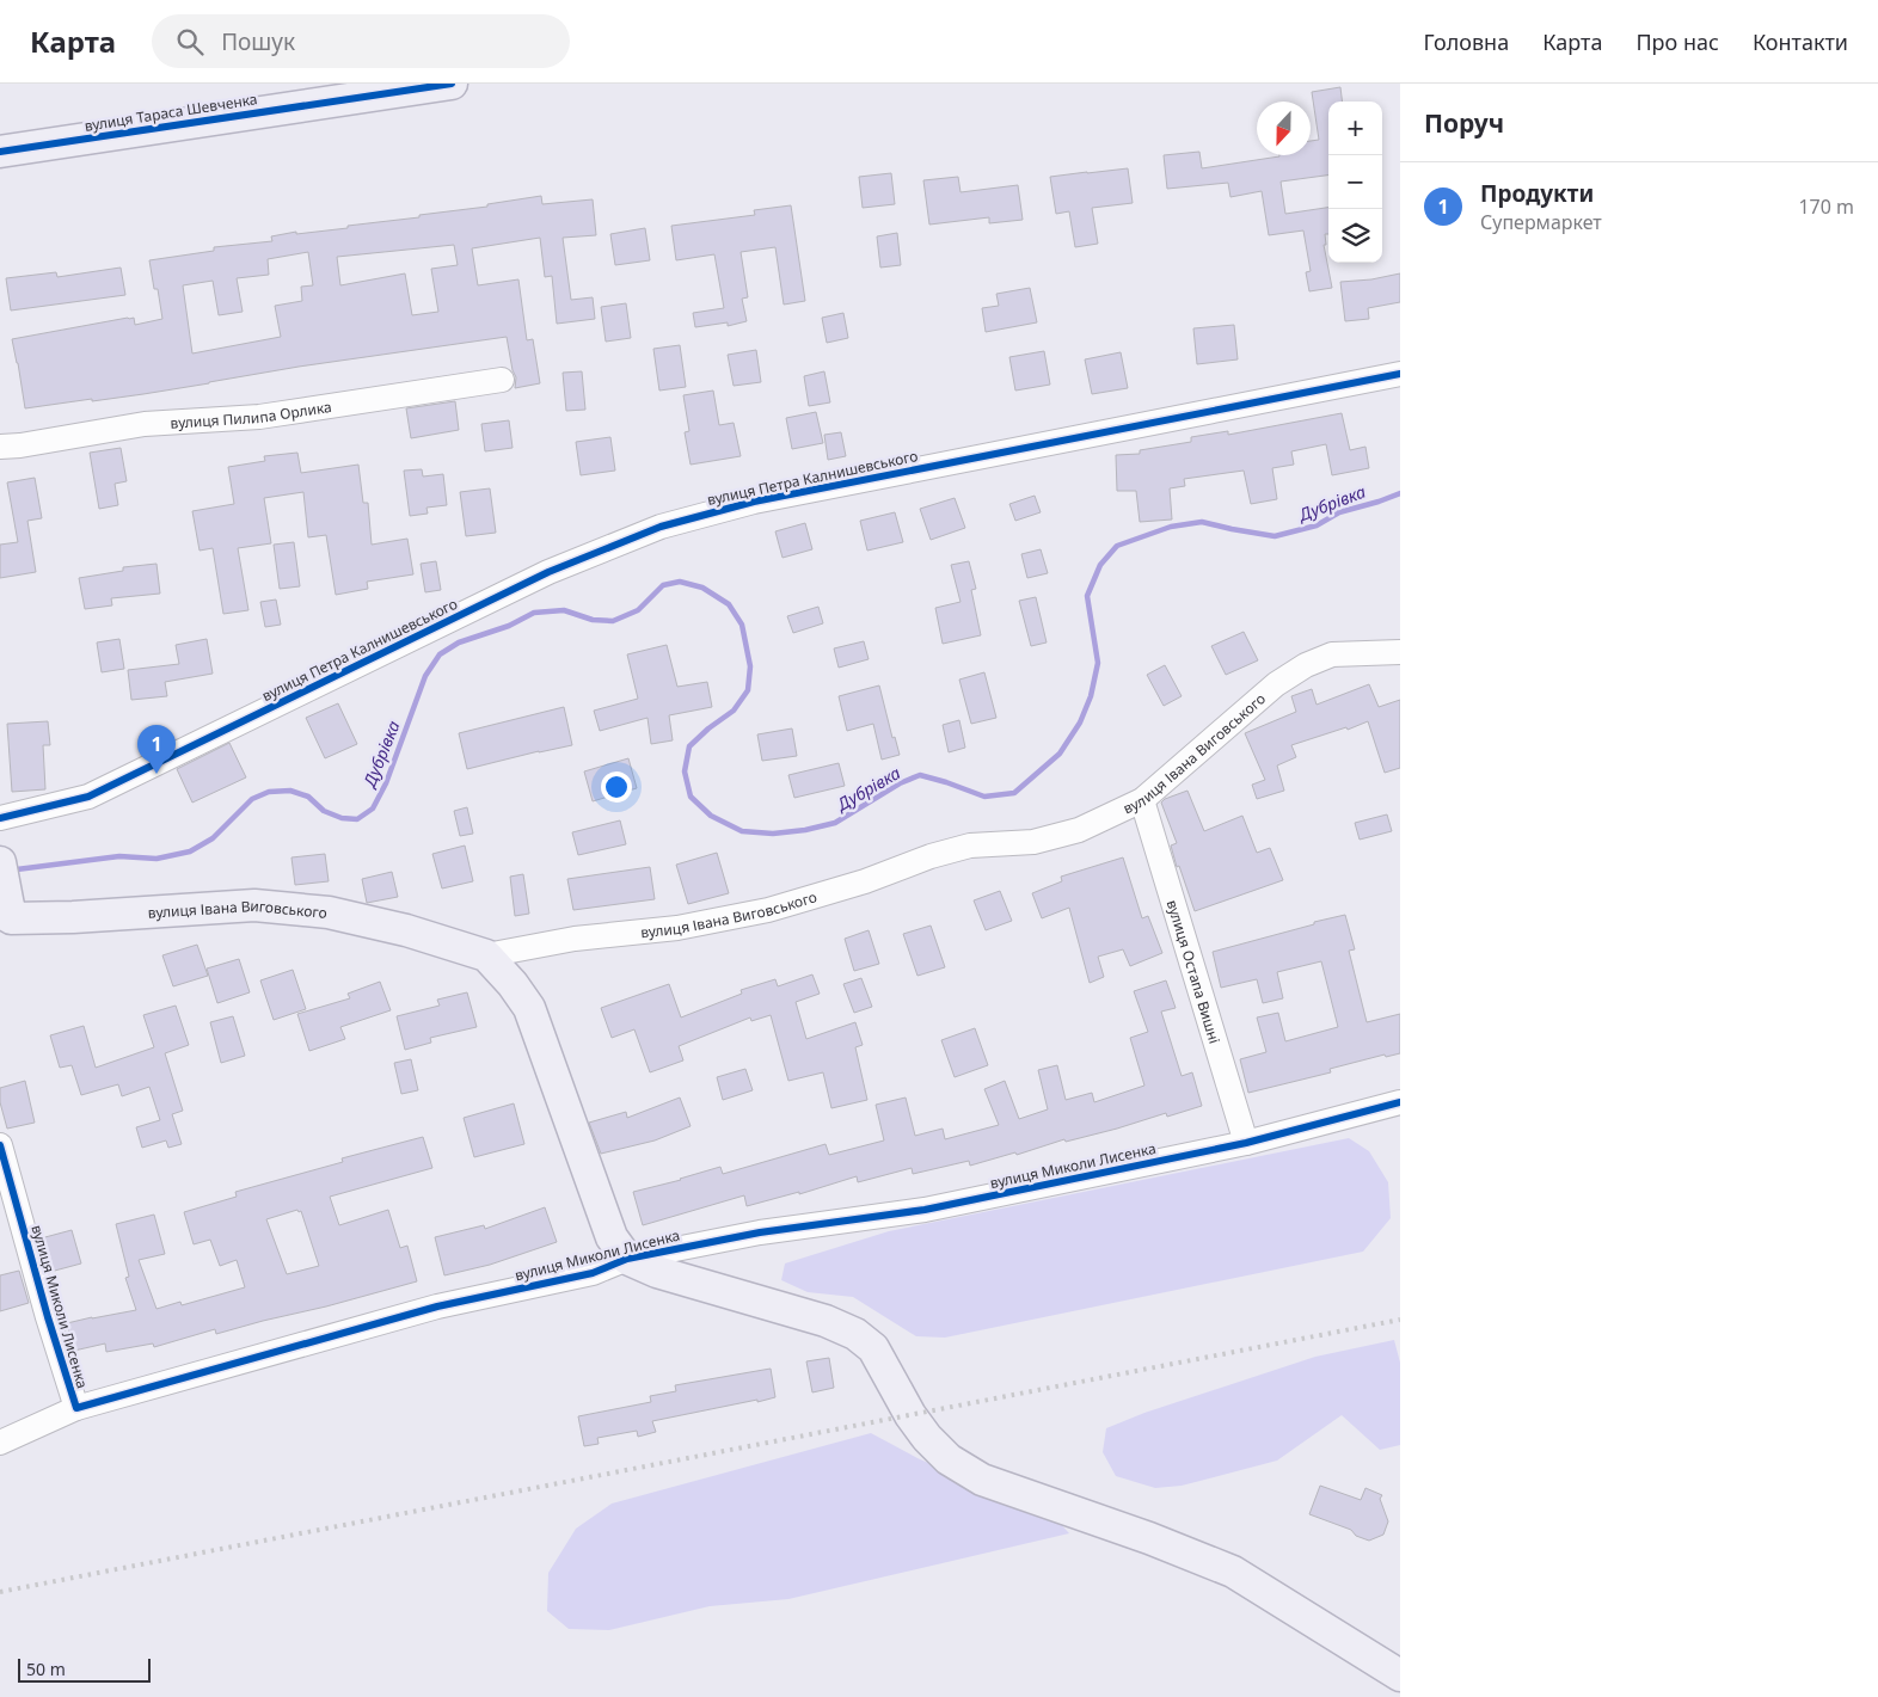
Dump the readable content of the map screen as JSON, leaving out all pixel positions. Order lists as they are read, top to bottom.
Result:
{
  "streets": {
    "main road": ["вулиця Тараса Шевченка", "вулиця Івана Виговського"],
    "street": [
      "вулиця Пилипа Орлика",
      "вулиця Петра Калнишевського",
      "вулиця Остапа Вишні",
      "вулиця Миколи Лисенка"
    ]
  },
  "crossings": [
    ["вулиця Івана Виговського", "вулиця Остапа Вишні"],
    ["вулиця Остапа Вишні", "вулиця Миколи Лисенка"]
  ],
  "water": ["Дубрівка"],
  "scale_bar": "50 m",
  "north": "bottom",
  "page": {
    "header": "Карта",
    "search": "Пошук",
    "nav": [
      "Головна",
      "Карта",
      "Про нас",
      "Контакти"
    ],
    "heading": "Поруч",
    "map_buttons": ["+", "−"],
    "list": [
      {
        "mark": "1",
        "name": "Продукти",
        "note": "Супермаркет",
        "value": "170 m"
      }
    ],
    "pins": "1",
    "scale": "50 m"
  }
}
